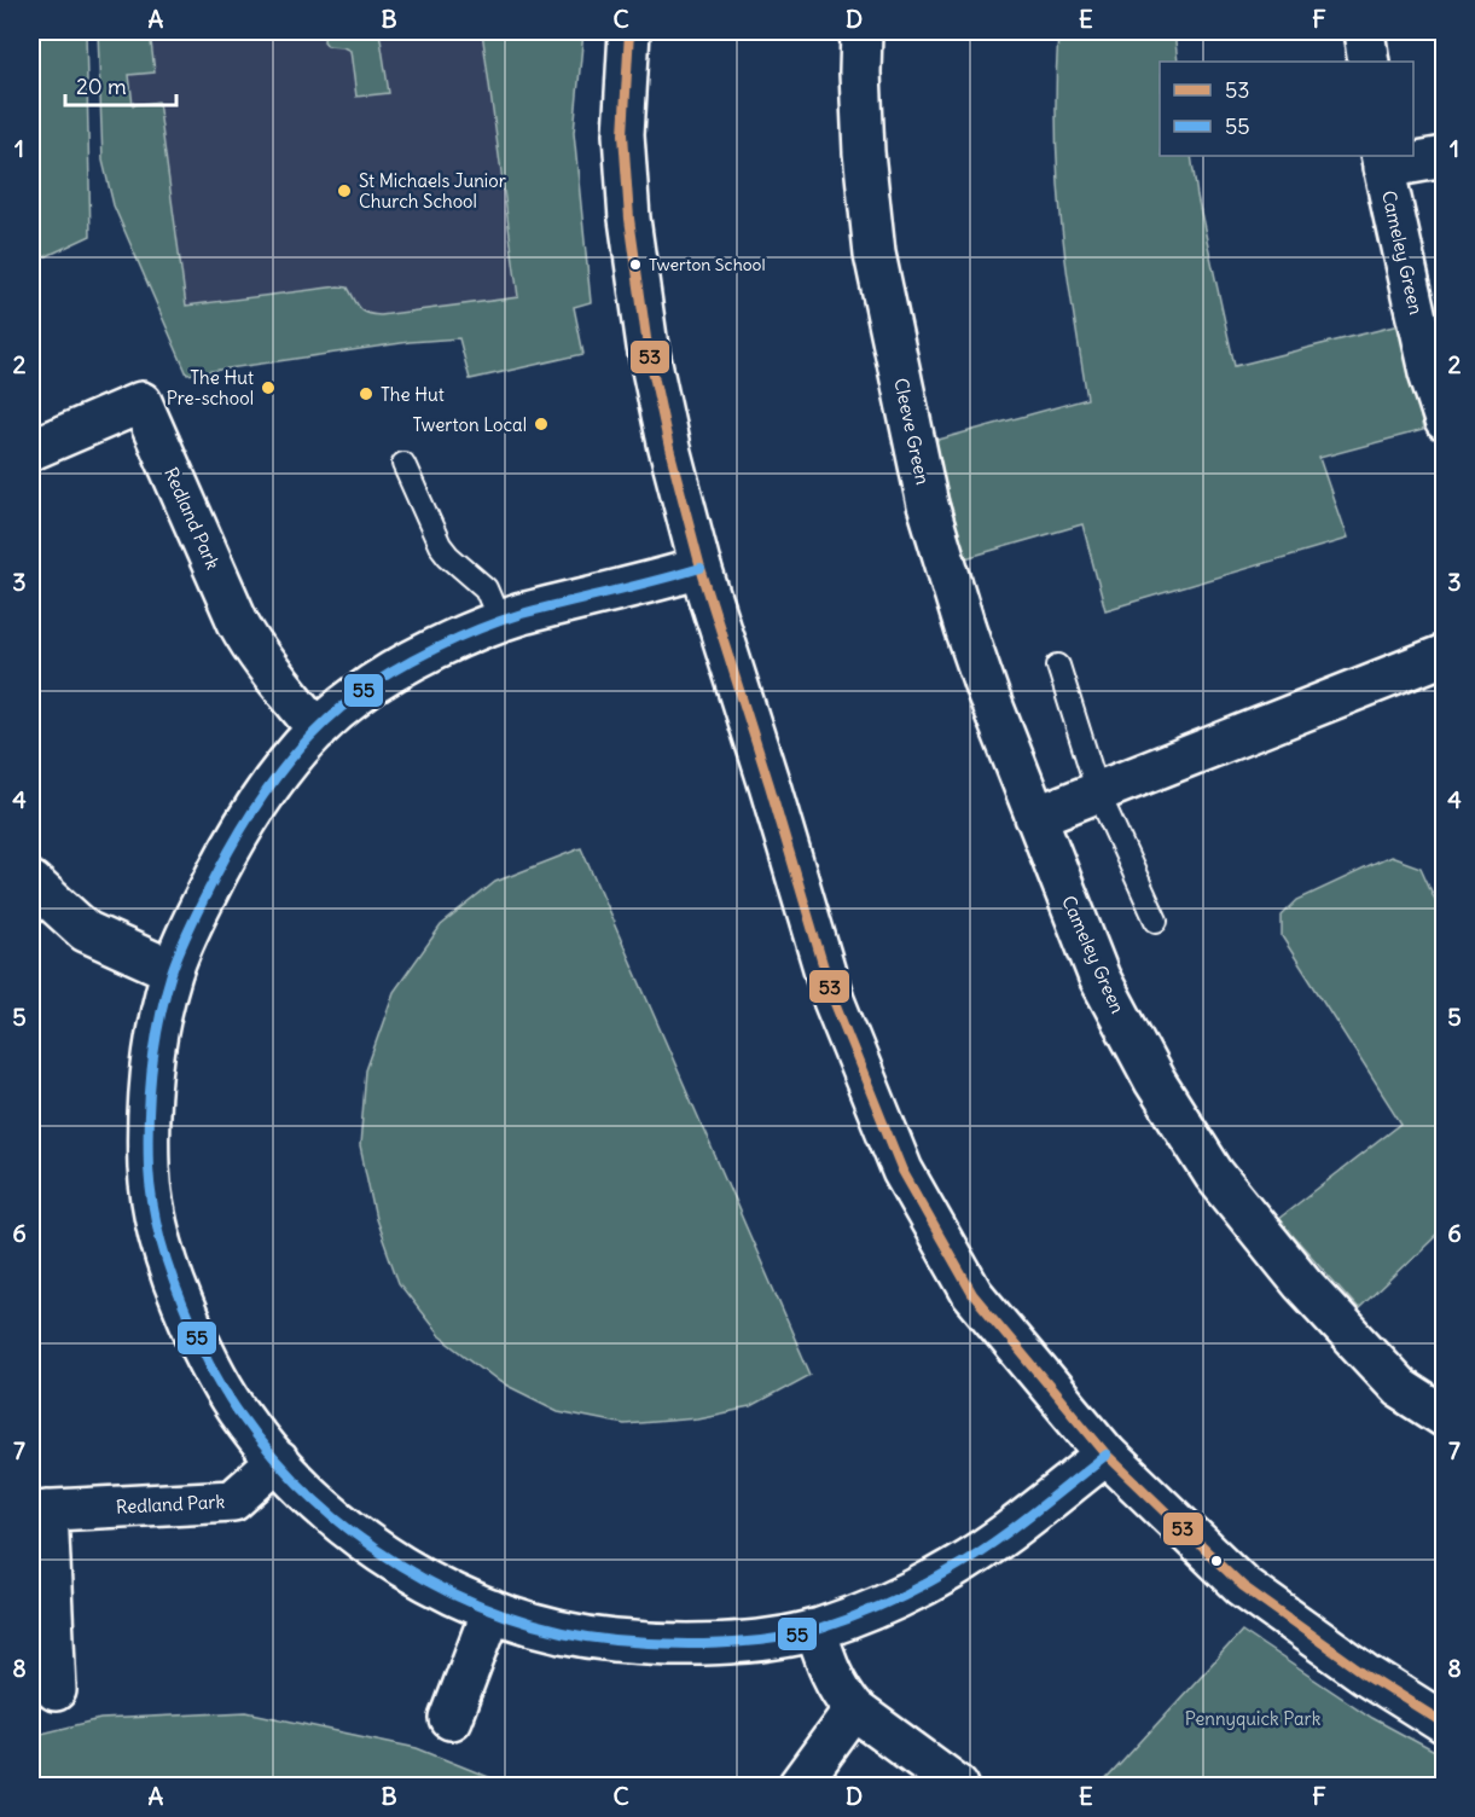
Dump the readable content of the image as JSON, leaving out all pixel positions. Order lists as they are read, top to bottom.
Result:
{
  "streets": {
    "street": ["Cameley Green", "Cleeve Green", "Redland Park"]
  },
  "crossings": [
    ["Cameley Green", "Cleeve Green"]
  ],
  "parks": ["Pennyquick Park"],
  "places": [
    "St Michaels Junior Church School",
    "Twerton School",
    "The Hut Pre-school",
    "The Hut",
    "Twerton Local"
  ],
  "lines": ["transit line 53", "transit line 55"],
  "legend": ["53", "55"],
  "scale_bar": "20 m",
  "grid": {
    "columns": [
      "A",
      "B",
      "C",
      "D",
      "E",
      "F"
    ],
    "rows": [
      "1",
      "2",
      "3",
      "4",
      "5",
      "6",
      "7",
      "8"
    ]
  }
}
